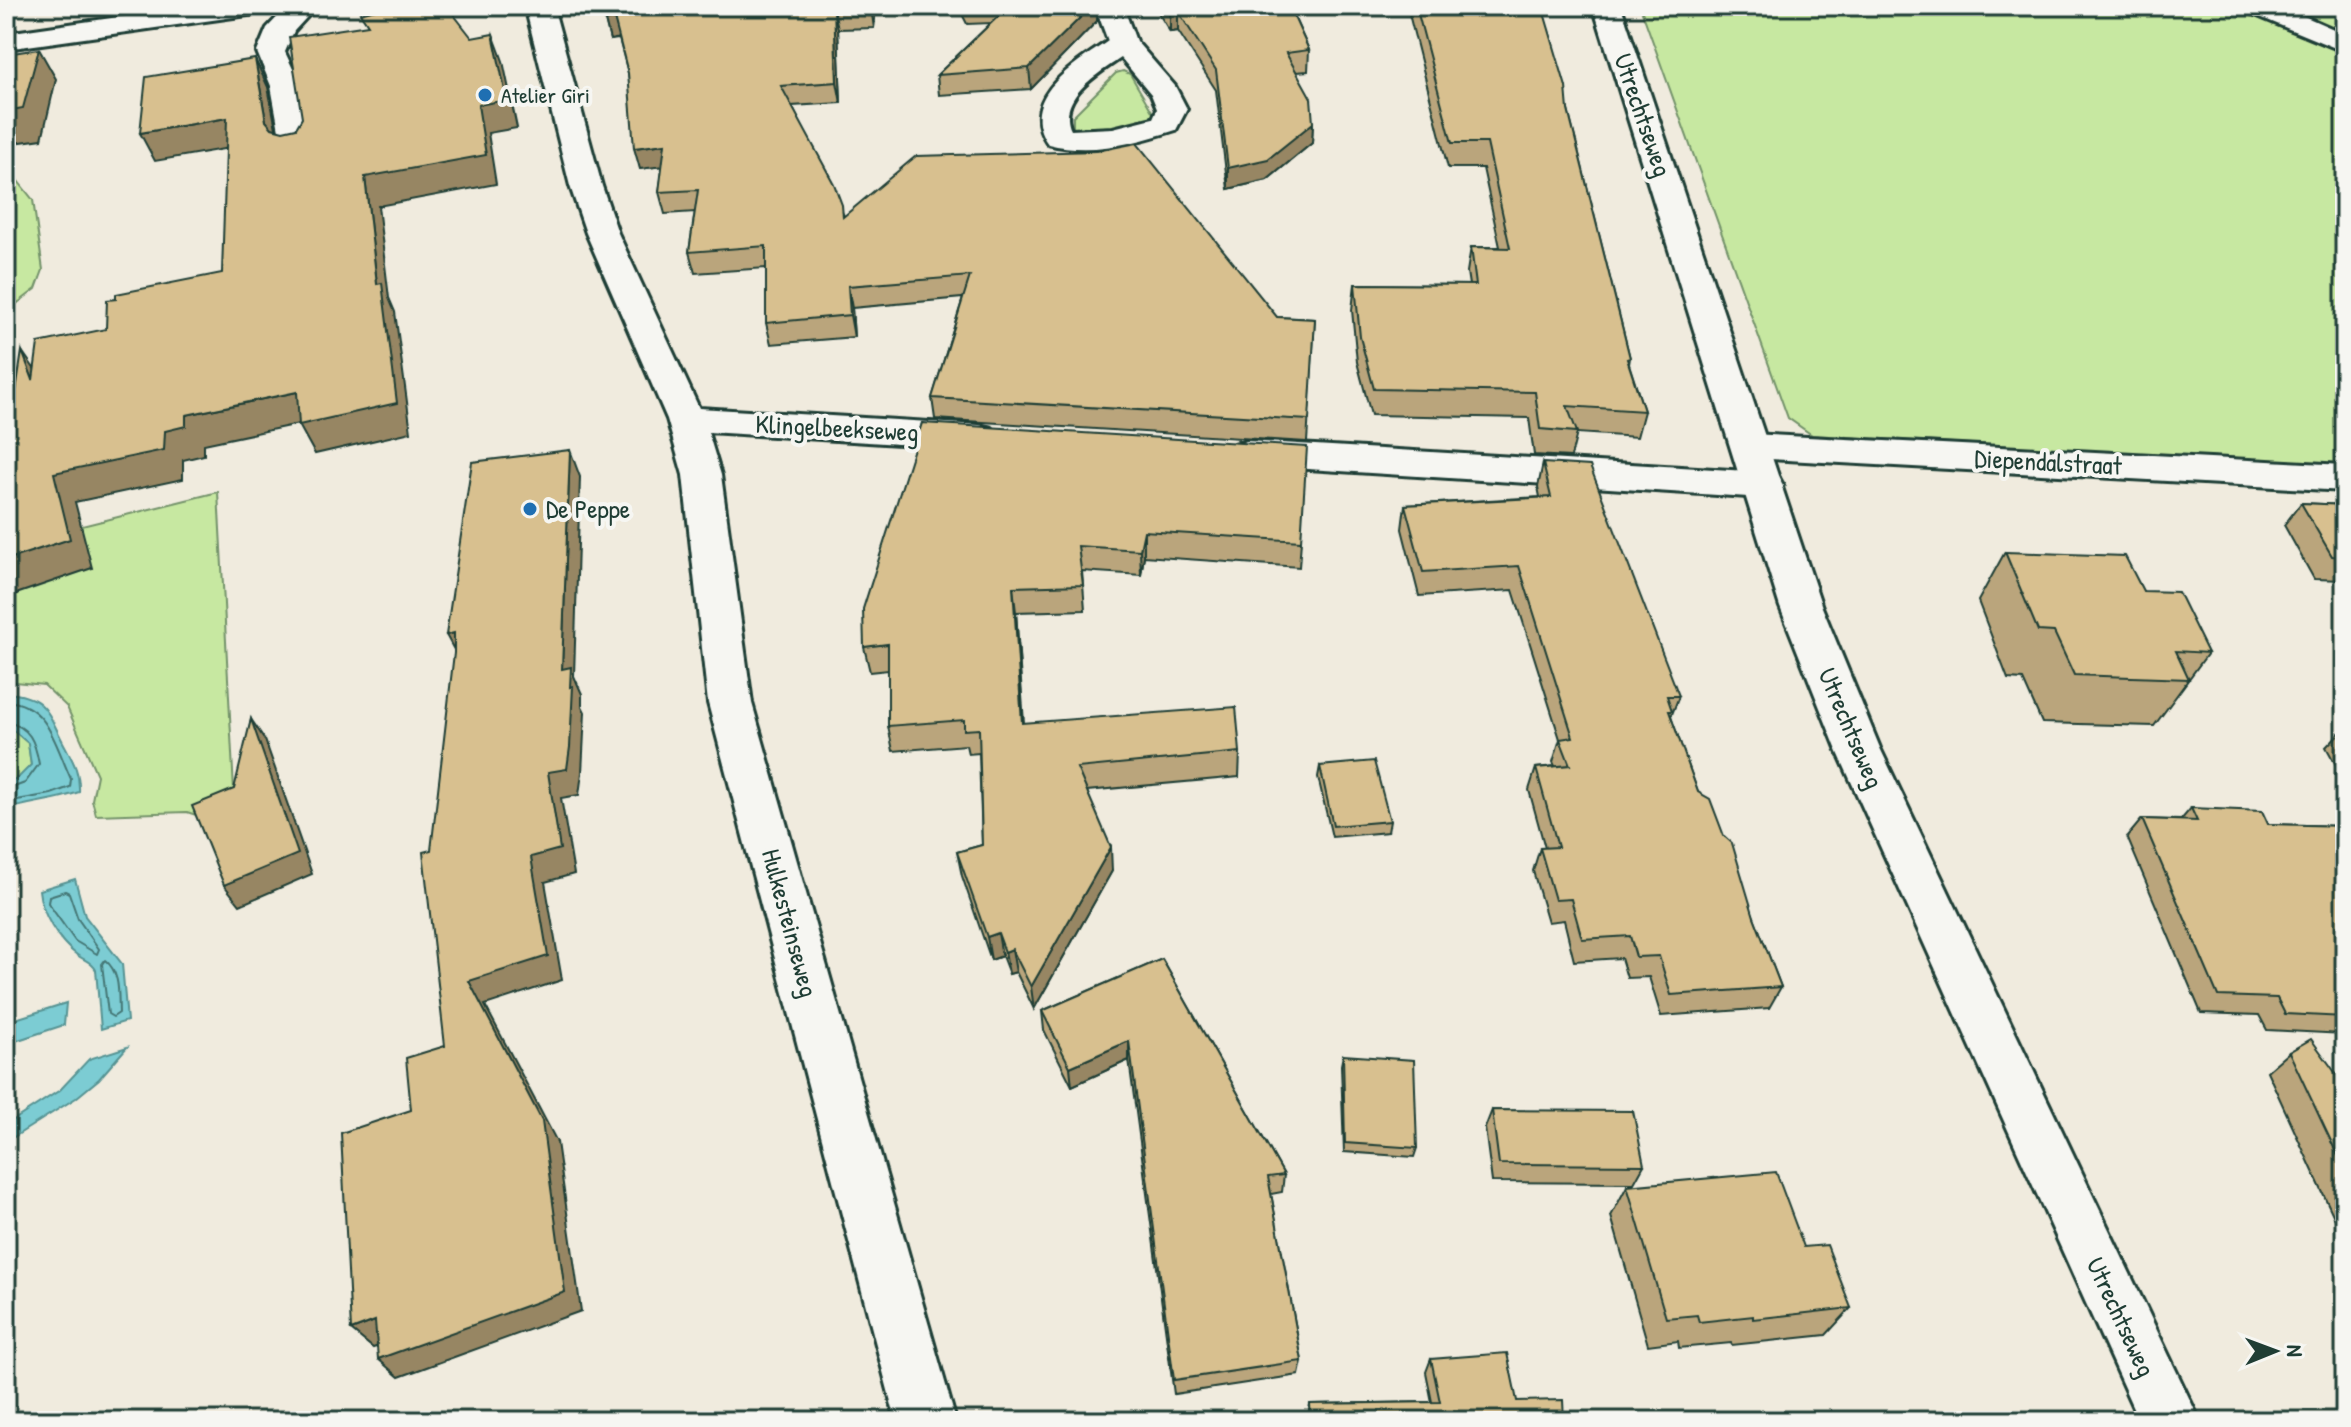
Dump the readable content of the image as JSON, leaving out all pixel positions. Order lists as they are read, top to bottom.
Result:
{
  "streets": {
    "street": [
      "Utrechtseweg",
      "Klingelbeekseweg",
      "Diependalstraat",
      "Hulkesteinseweg"
    ]
  },
  "crossings": [
    ["Utrechtseweg", "Diependalstraat"],
    ["Klingelbeekseweg", "Hulkesteinseweg"]
  ],
  "places": ["Atelier Giri", "De Peppe"],
  "north": "right"
}
